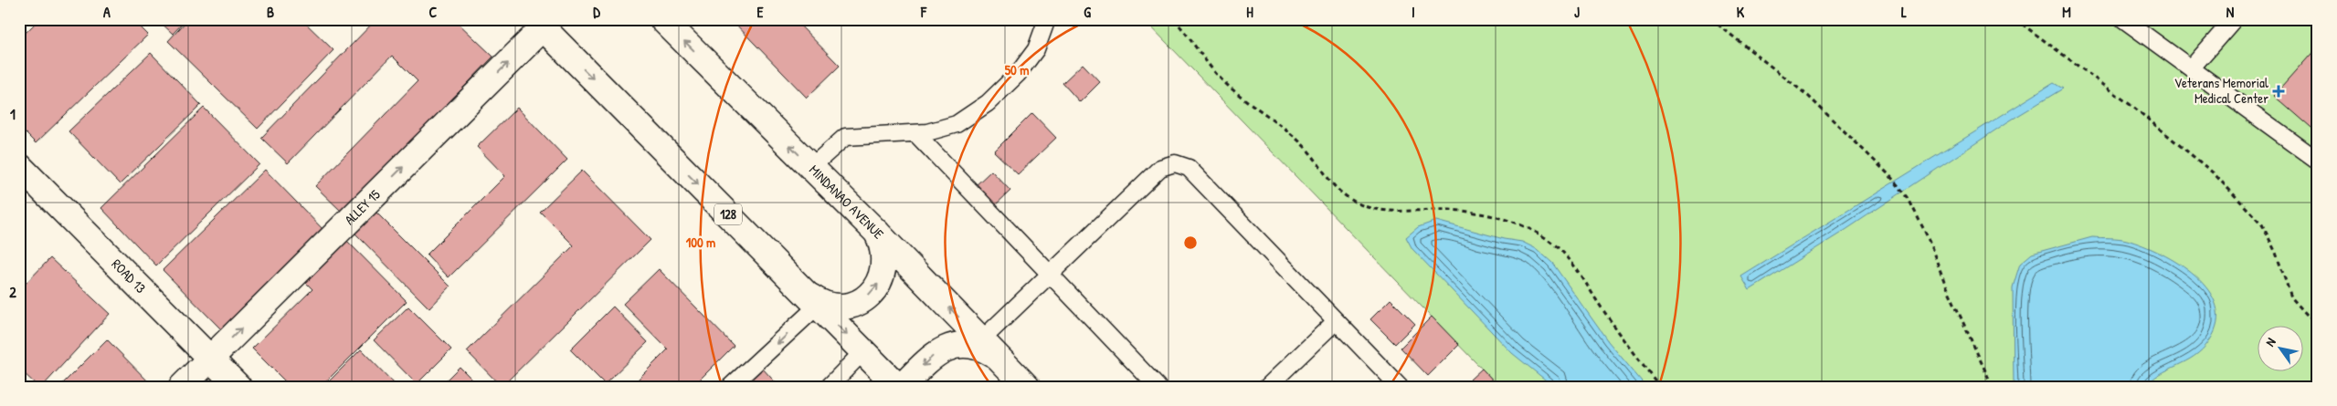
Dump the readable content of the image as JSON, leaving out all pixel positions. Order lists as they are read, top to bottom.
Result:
{
  "streets": {
    "main road": [
      "MINDANAO AVENUE",
      "ALLEY 15",
      "128",
      "ROAD 13"
    ]
  },
  "crossings": [
    ["ALLEY 15", "128"],
    ["ALLEY 15", "ROAD 13"]
  ],
  "one_way": ["ALLEY 15"],
  "places": {
    "health": ["Veterans Memorial Medical Center"]
  },
  "north": "top left",
  "grid": {
    "columns": [
      "A",
      "B",
      "C",
      "D",
      "E",
      "F",
      "G",
      "H",
      "I",
      "J",
      "K",
      "L",
      "M",
      "N"
    ],
    "rows": ["1", "2"]
  },
  "rings": ["50 m", "100 m"]
}
